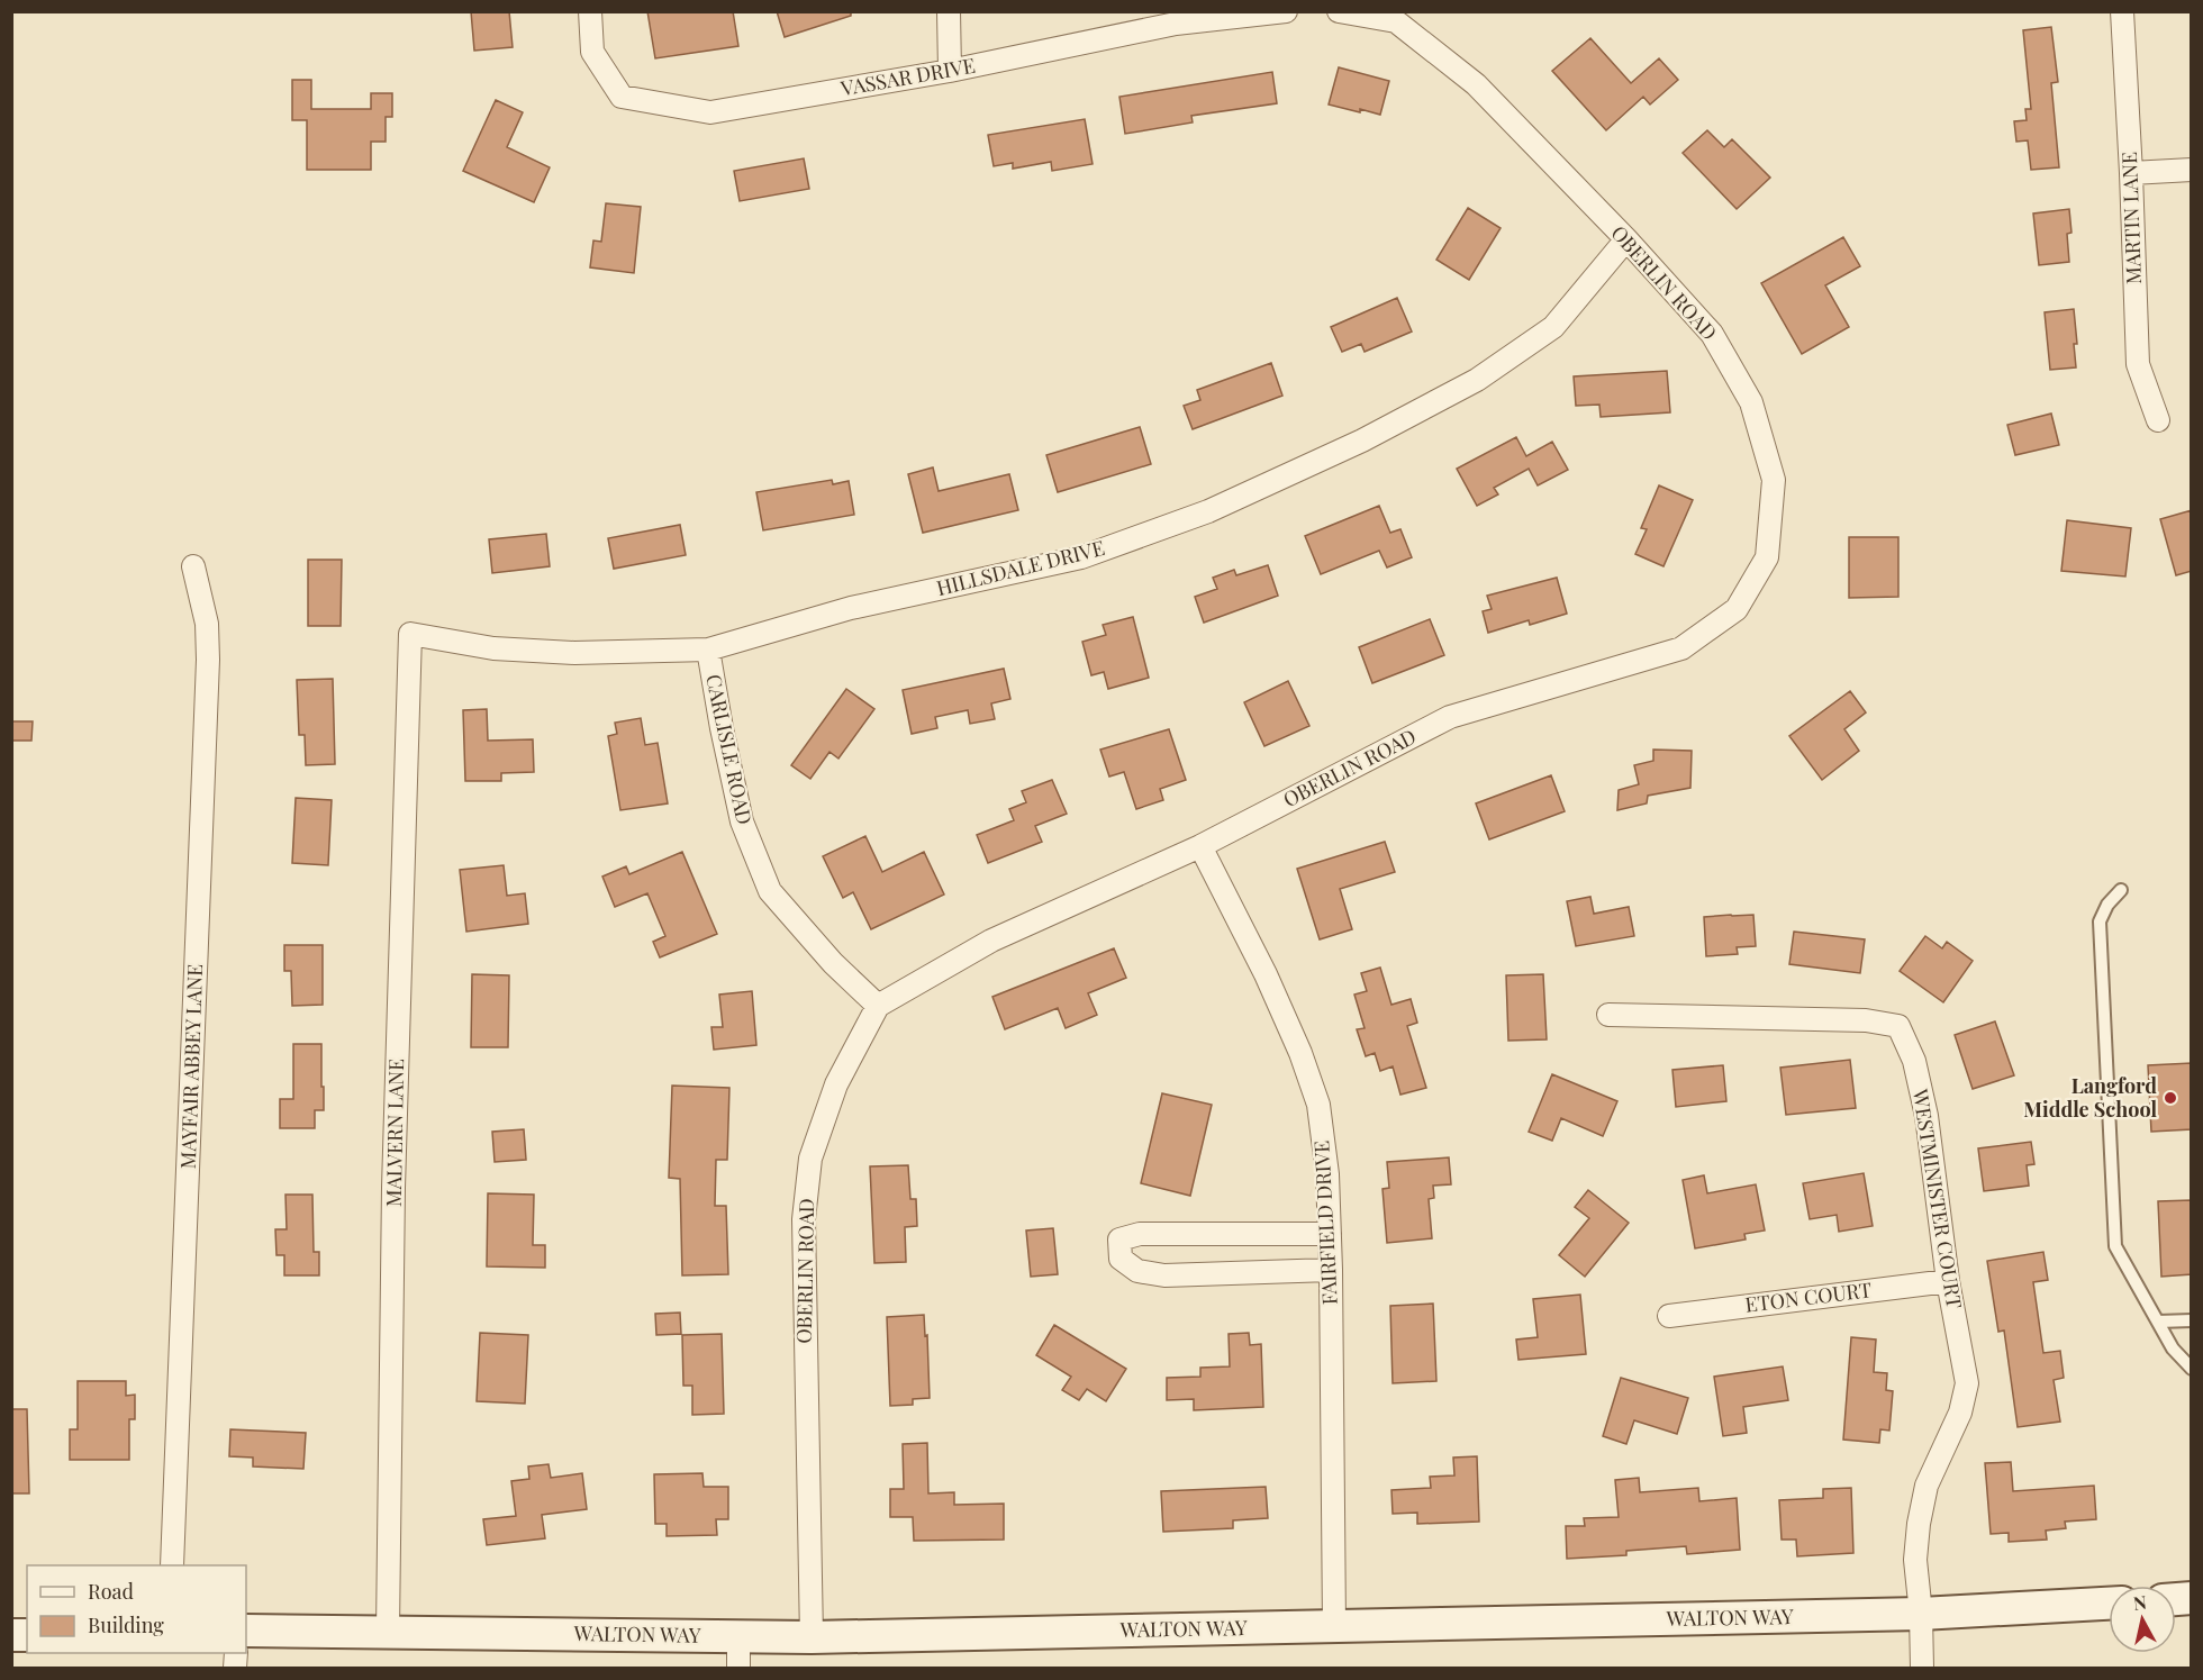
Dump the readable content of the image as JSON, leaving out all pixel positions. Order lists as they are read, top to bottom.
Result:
{
  "streets": {
    "main road": ["WALTON WAY"],
    "street": [
      "VASSAR DRIVE",
      "MARTIN LANE",
      "OBERLIN ROAD",
      "HILLSDALE DRIVE",
      "CARLISLE ROAD",
      "MAYFAIR ABBEY LANE",
      "MALVERN LANE",
      "WESTMINISTER COURT",
      "FAIRFIELD DRIVE",
      "ETON COURT"
    ]
  },
  "crossings": [
    ["OBERLIN ROAD", "HILLSDALE DRIVE"],
    ["OBERLIN ROAD", "CARLISLE ROAD"],
    ["OBERLIN ROAD", "FAIRFIELD DRIVE"],
    ["OBERLIN ROAD", "WALTON WAY"],
    ["HILLSDALE DRIVE", "CARLISLE ROAD"],
    ["HILLSDALE DRIVE", "MALVERN LANE"],
    ["MALVERN LANE", "WALTON WAY"],
    ["WESTMINISTER COURT", "ETON COURT"],
    ["WESTMINISTER COURT", "WALTON WAY"],
    ["FAIRFIELD DRIVE", "WALTON WAY"]
  ],
  "places": ["Langford Middle School"],
  "legend": ["Road", "Building"],
  "north": "top"
}
